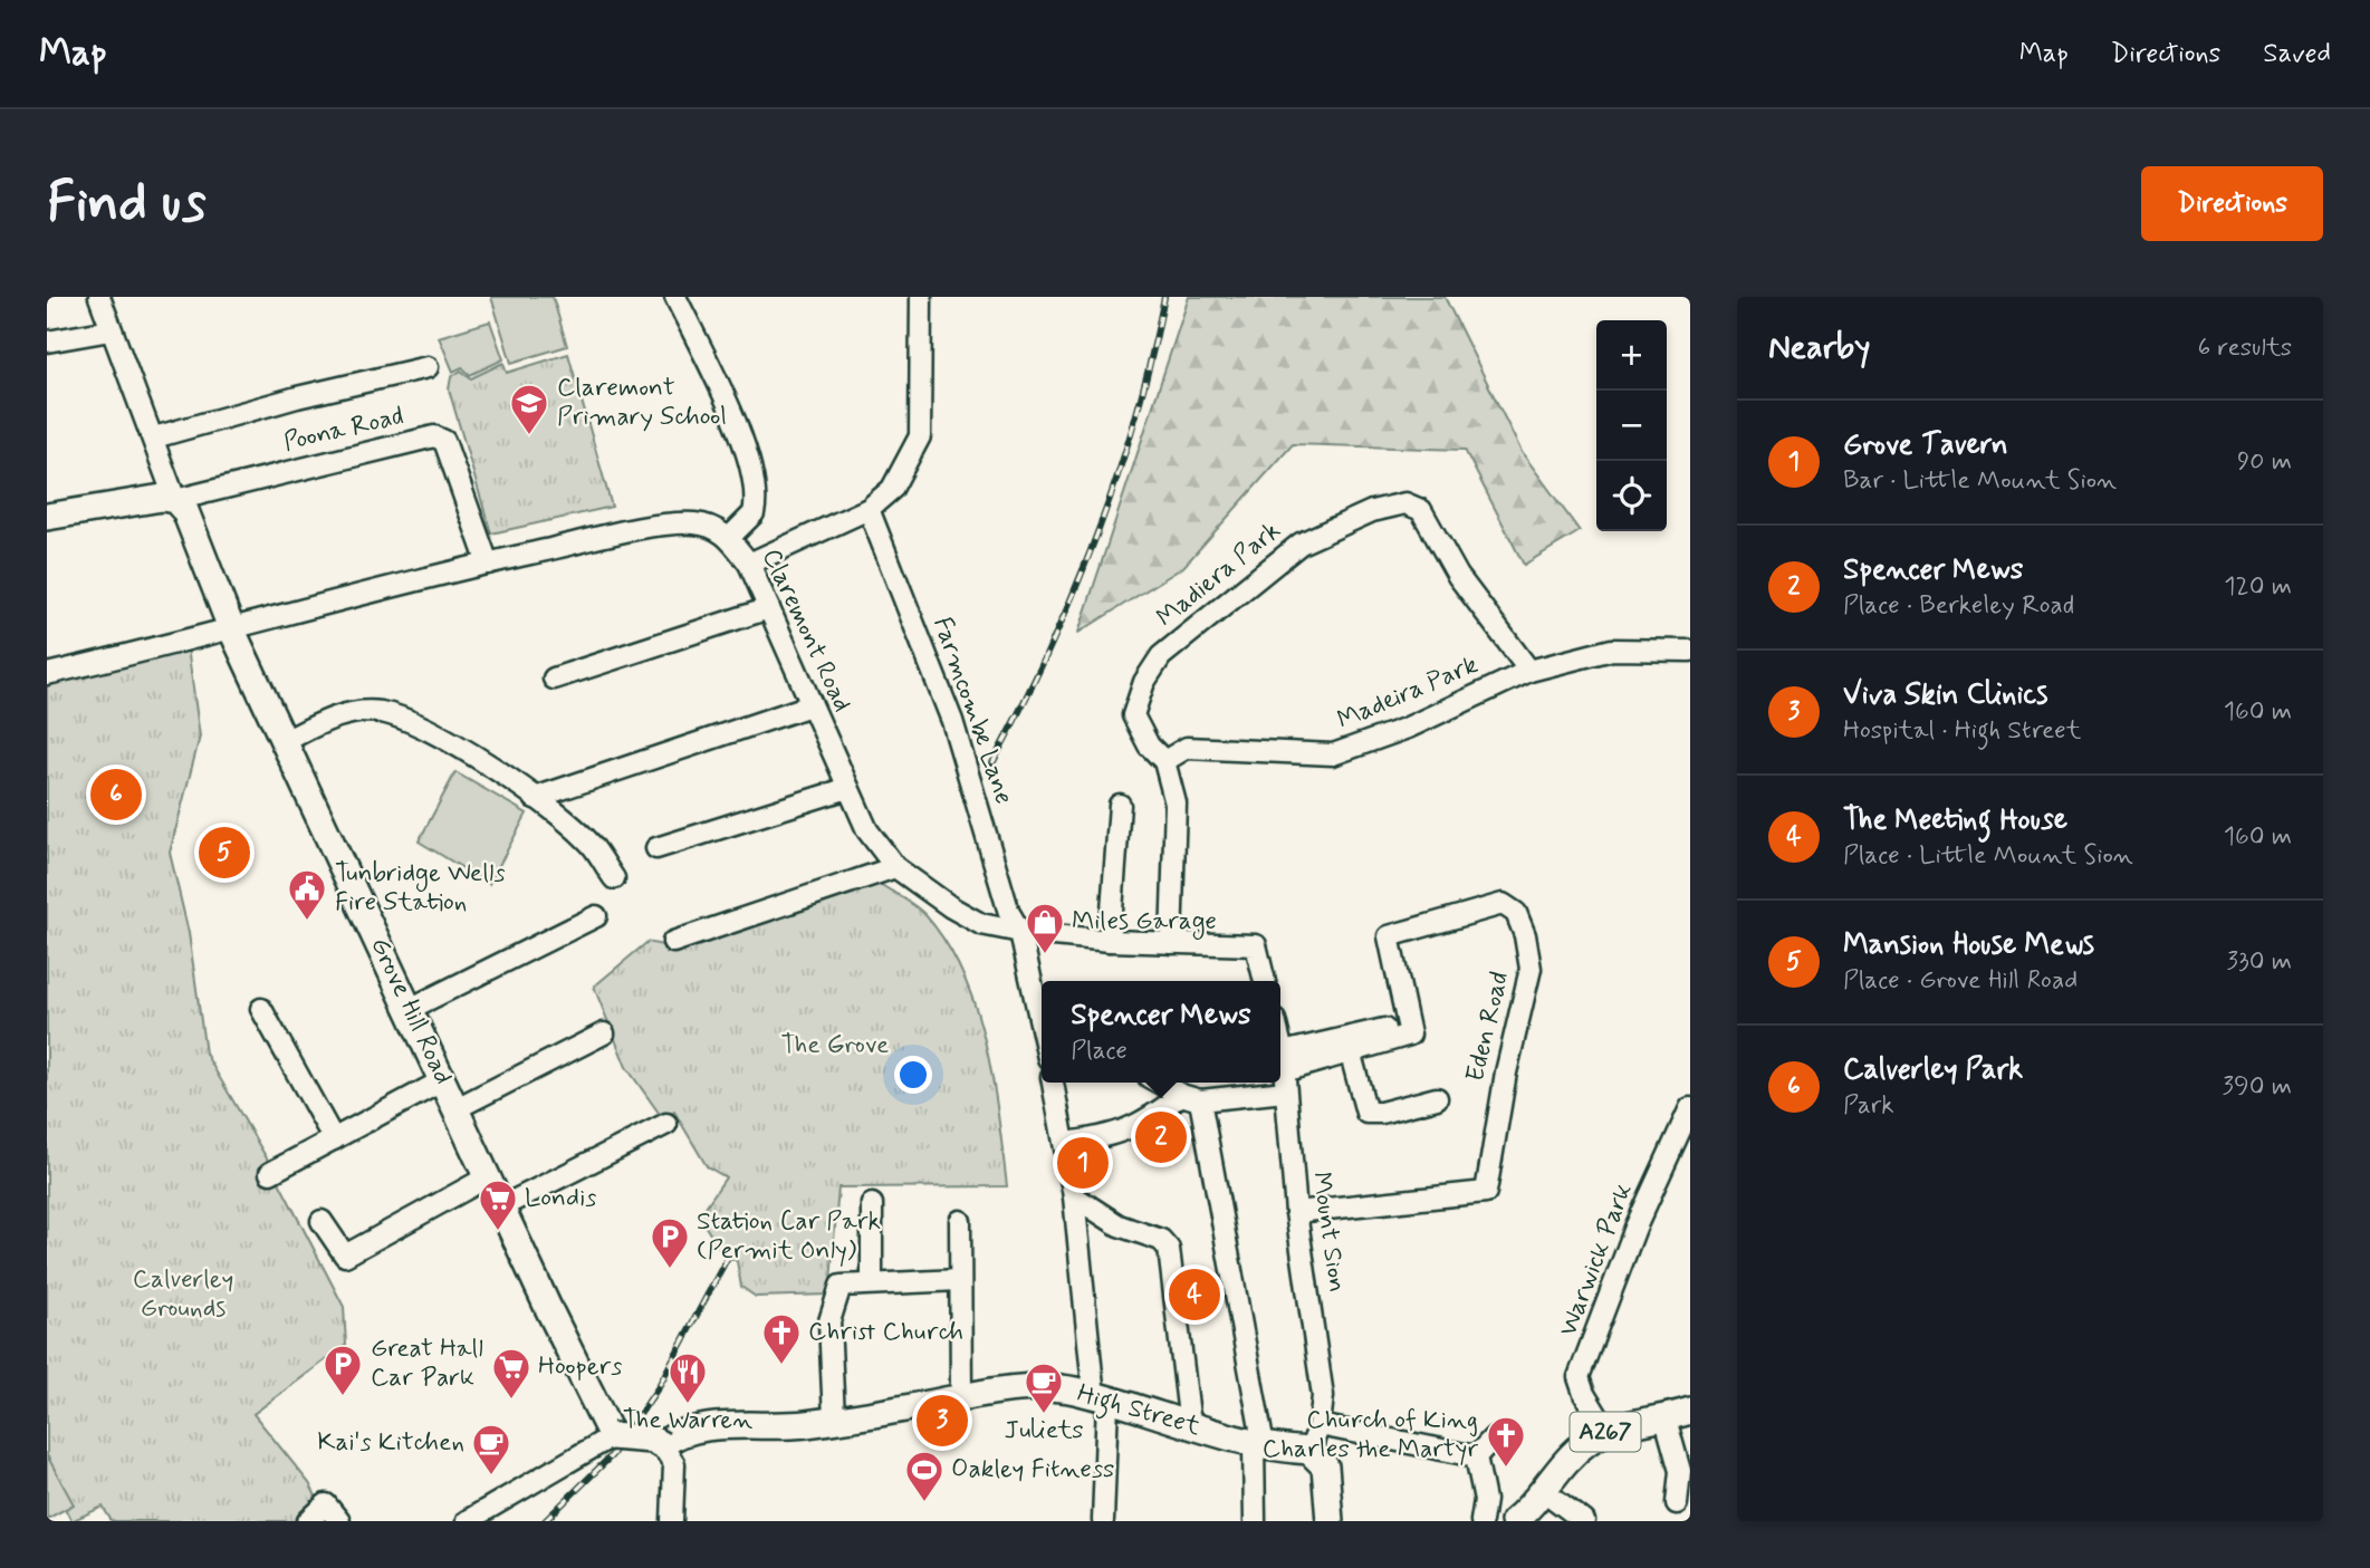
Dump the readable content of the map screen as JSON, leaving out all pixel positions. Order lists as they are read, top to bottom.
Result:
{
  "streets": {
    "main road": ["Grove Hill Road", "High Street", "A267"],
    "street": [
      "Poona Road",
      "Madiera Park",
      "Claremont Road",
      "Madeira Park",
      "Farmcombe Lane",
      "Eden Road",
      "Mount Sion",
      "Warwick Park"
    ]
  },
  "crossings": [
    ["Poona Road", "Claremont Road"],
    ["Poona Road", "Grove Hill Road"],
    ["Madiera Park", "Madeira Park"],
    ["Claremont Road", "Farmcombe Lane"],
    ["Claremont Road", "Grove Hill Road"],
    ["Eden Road", "Mount Sion"],
    ["Mount Sion", "High Street"],
    ["Warwick Park", "A267"]
  ],
  "parks": ["The Grove", "Calverley Grounds"],
  "places": {
    "school or university": ["Claremont Primary School"],
    "public building": ["Tunbridge Wells Fire Station"],
    "shop": ["Miles Garage"],
    "supermarket": ["Londis", "Hoopers"],
    "parking": ["Station Car Park (Permit Only)", "Great Hall Car Park"],
    "church": ["Christ Church", "Church of King Charles the Martyr"],
    "restaurant": ["The Warren"],
    "cafe": ["Juliets", "Kai's Kitchen"],
    "sports": ["Oakley Fitness"]
  },
  "page": {
    "header": "Map",
    "nav": ["Map", "Directions", "Saved"],
    "buttons": "Directions",
    "title": "Find us",
    "heading": ["Nearby", "6 results"],
    "map_buttons": ["+", "−"],
    "list": [
      {
        "mark": "1",
        "name": "Grove Tavern",
        "note": "Bar · Little Mount Sion",
        "value": "90 m"
      },
      {
        "mark": "2",
        "name": "Spencer Mews",
        "note": "Place · Berkeley Road",
        "value": "120 m"
      },
      {
        "mark": "3",
        "name": "Viva Skin Clinics",
        "note": "Hospital · High Street",
        "value": "160 m"
      },
      {
        "mark": "4",
        "name": "The Meeting House",
        "note": "Place · Little Mount Sion",
        "value": "160 m"
      },
      {
        "mark": "5",
        "name": "Mansion House Mews",
        "note": "Place · Grove Hill Road",
        "value": "330 m"
      },
      {
        "mark": "6",
        "name": "Calverley Park",
        "note": "Park",
        "value": "390 m"
      }
    ],
    "pins": [
      "6",
      "5",
      "2",
      "1",
      "4",
      "3"
    ],
    "popup": ["Spencer Mews", "Place"]
  }
}
